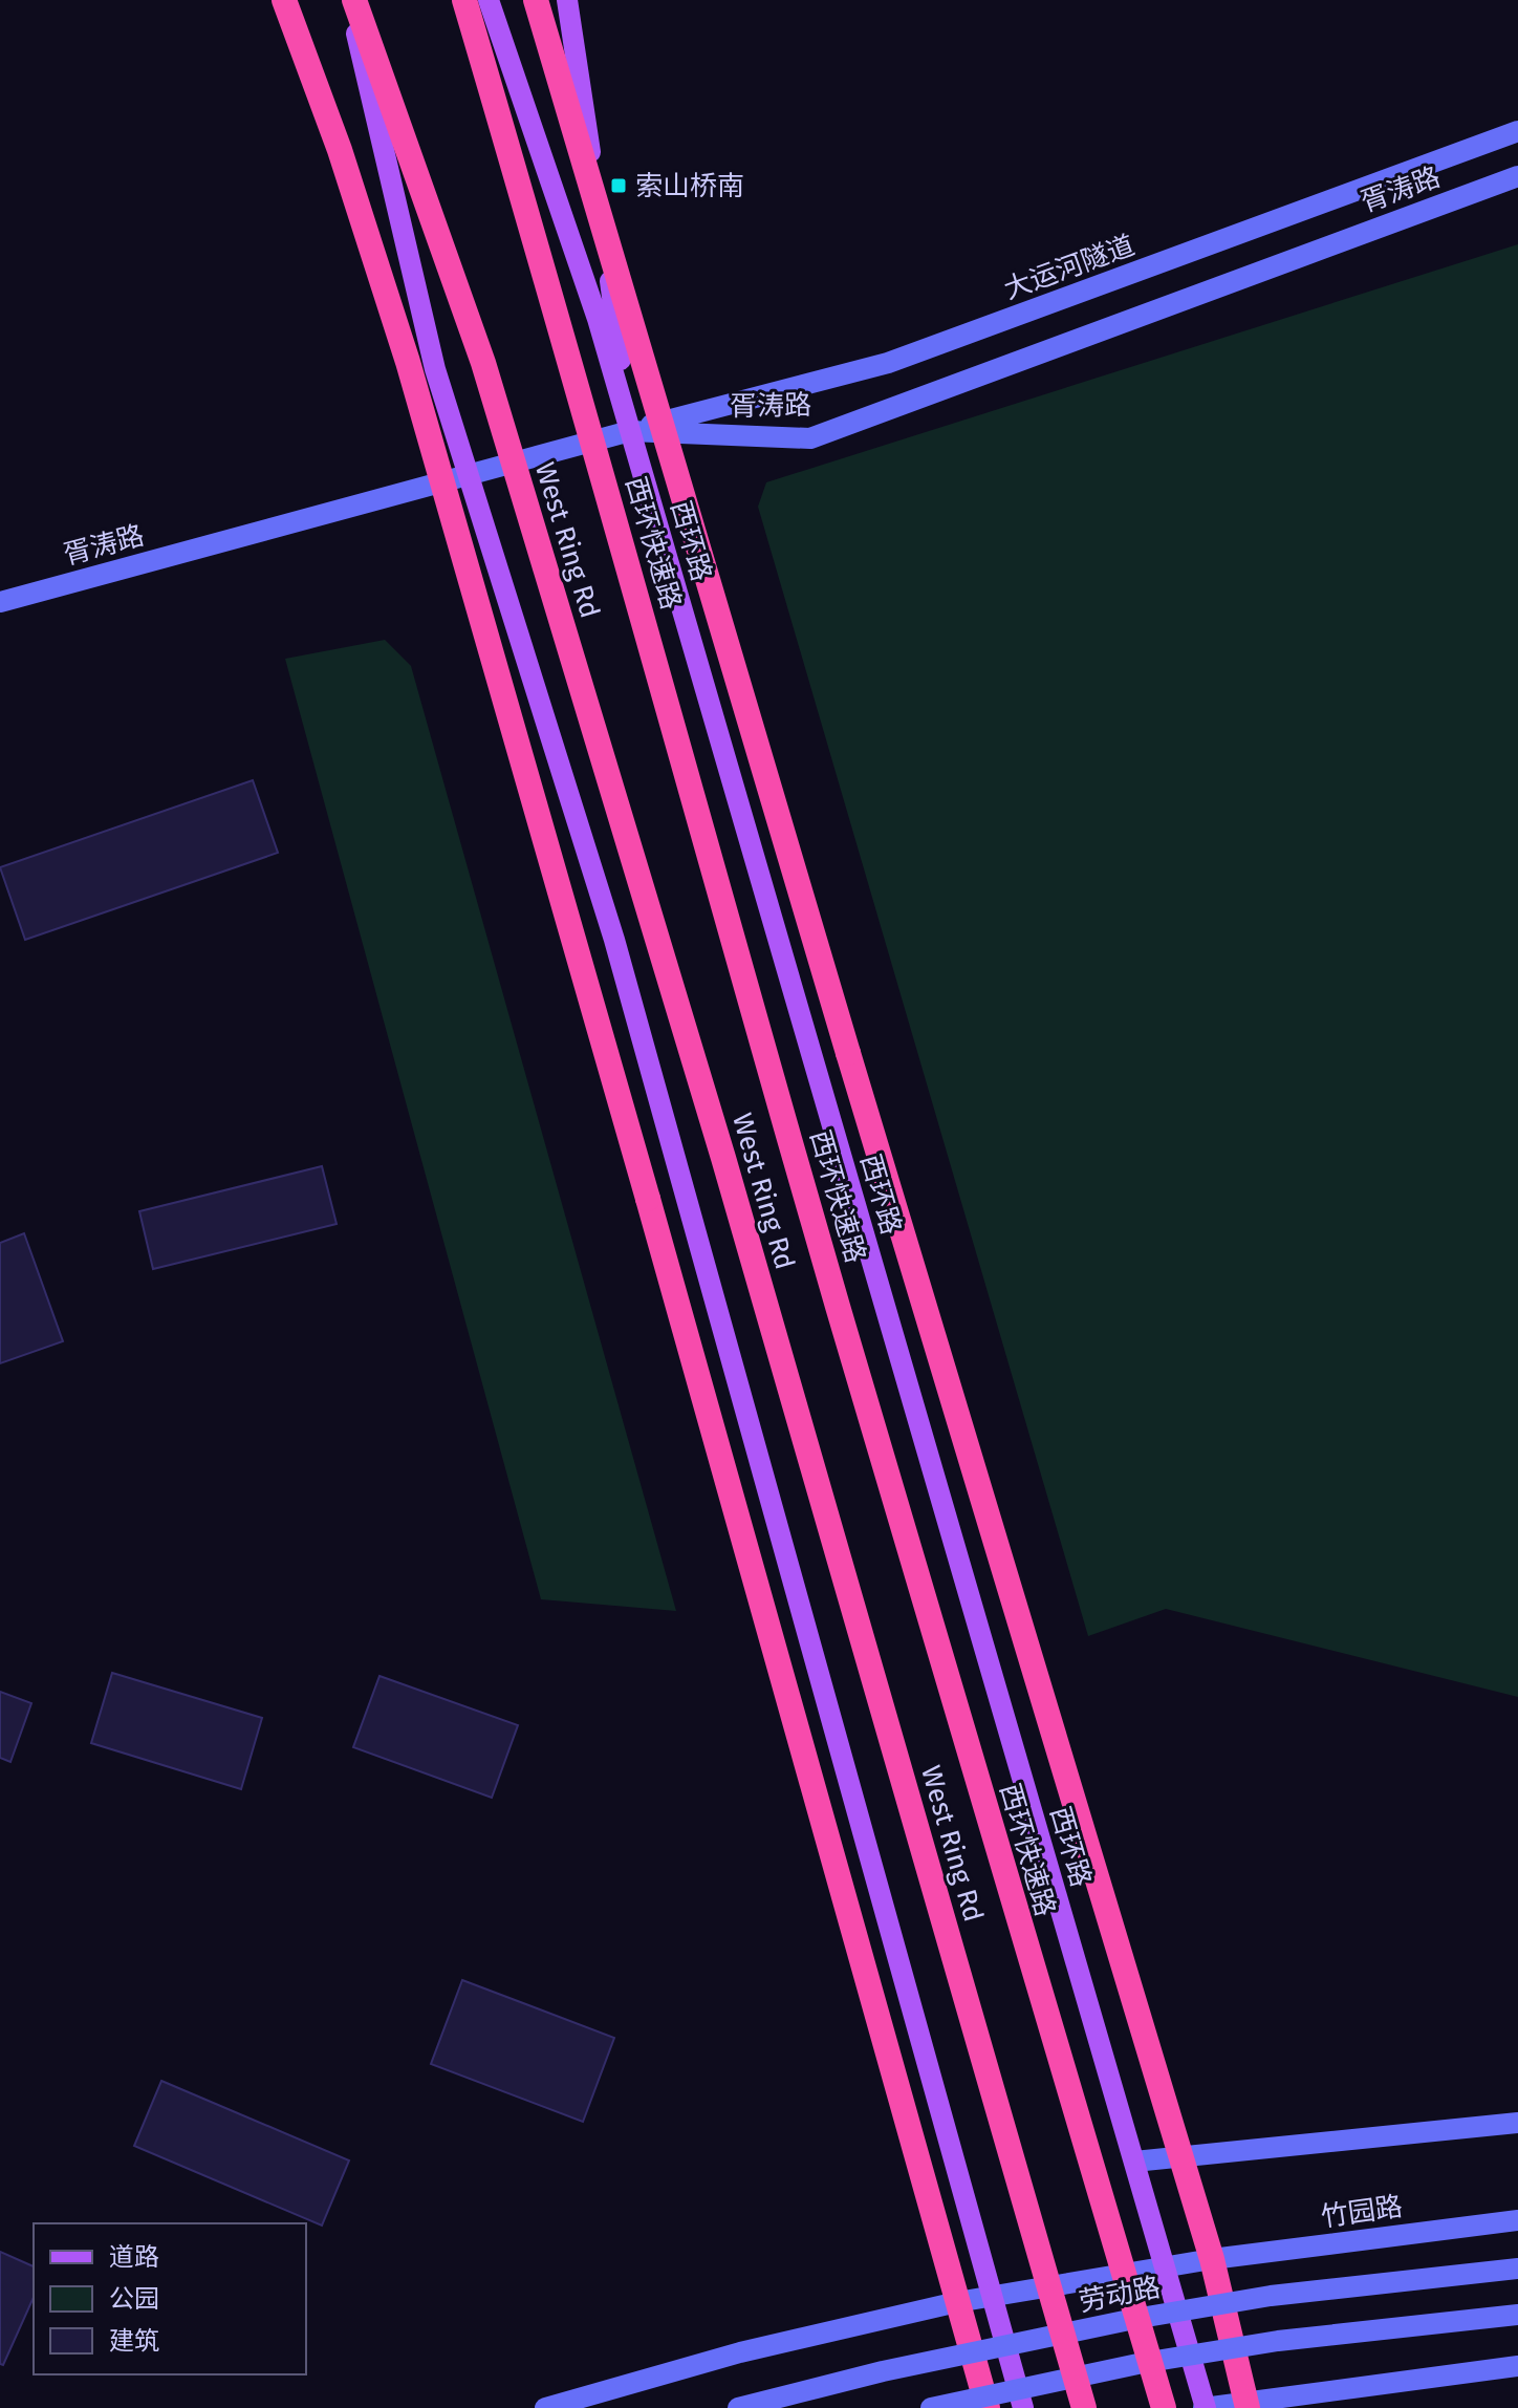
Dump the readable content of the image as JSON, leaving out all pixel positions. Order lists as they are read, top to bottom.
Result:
{
  "streets": {
    "highway": ["West Ring Rd", "西环快速路"],
    "main road": ["西环路"],
    "street": [
      "胥涛路",
      "大运河隧道",
      "竹园路",
      "劳动路"
    ]
  },
  "crossings": [
    ["胥涛路", "大运河隧道"],
    ["胥涛路", "西环路"],
    ["大运河隧道", "西环路"],
    ["西环路", "劳动路"],
    ["竹园路", "劳动路"]
  ],
  "places": {
    "transit": ["索山桥南"]
  },
  "legend": ["道路", "公园", "建筑"]
}
